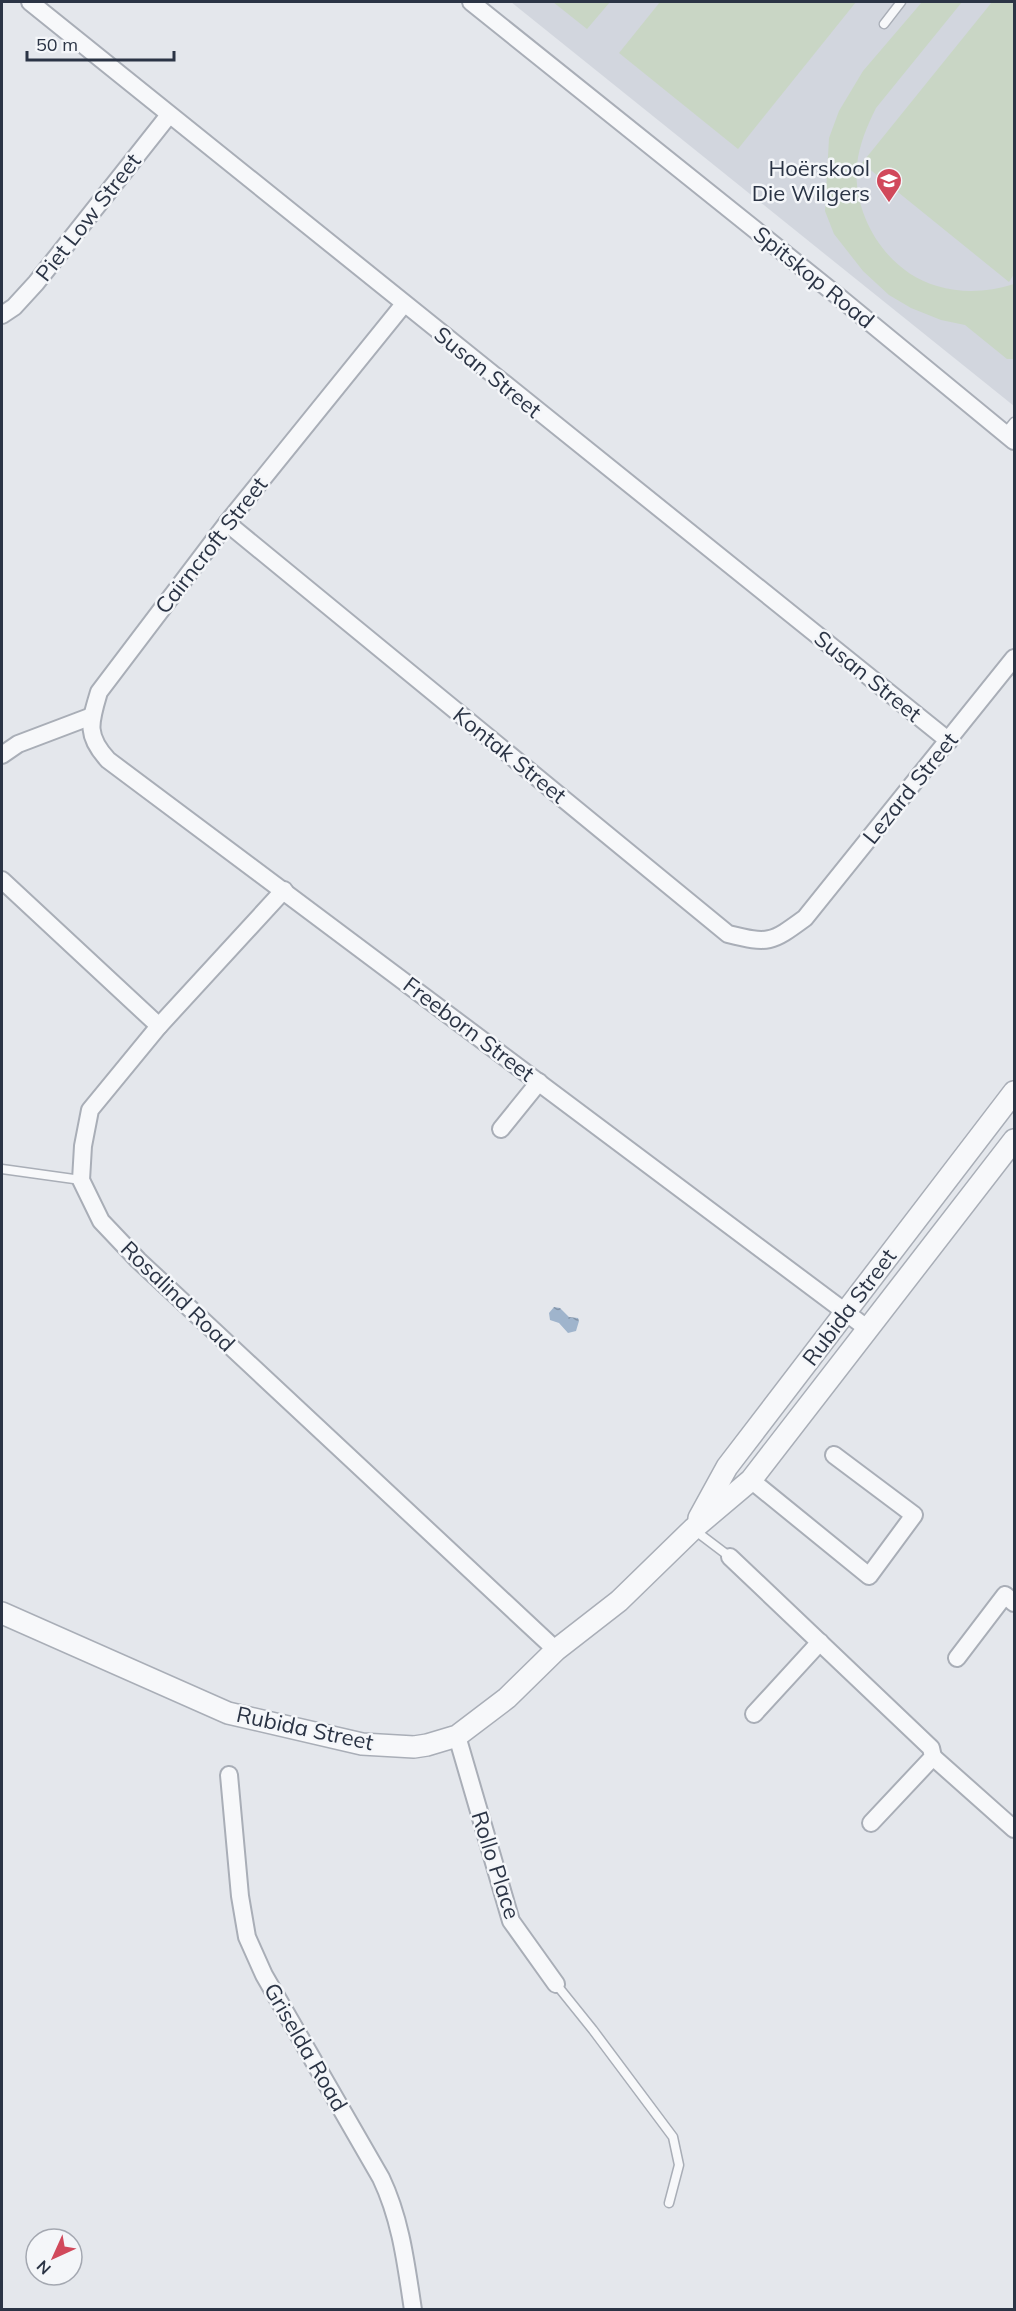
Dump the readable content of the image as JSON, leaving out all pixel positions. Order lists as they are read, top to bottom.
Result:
{
  "streets": {
    "street": [
      "Piet Low Street",
      "Spitskop Road",
      "Susan Street",
      "Cairncroft Street",
      "Kontak Street",
      "Lezard Street",
      "Freeborn Street",
      "Rosalind Road",
      "Rubida Street",
      "Rollo Place",
      "Griselda Road"
    ]
  },
  "crossings": [
    ["Piet Low Street", "Susan Street"],
    ["Susan Street", "Cairncroft Street"],
    ["Susan Street", "Lezard Street"],
    ["Cairncroft Street", "Kontak Street"],
    ["Cairncroft Street", "Freeborn Street"],
    ["Kontak Street", "Lezard Street"],
    ["Freeborn Street", "Rosalind Road"],
    ["Freeborn Street", "Rubida Street"],
    ["Rosalind Road", "Rubida Street"],
    ["Rubida Street", "Rollo Place"]
  ],
  "places": {
    "school or university": ["Hoërskool Die Wilgers"]
  },
  "scale_bar": "50 m",
  "north": "bottom left"
}
